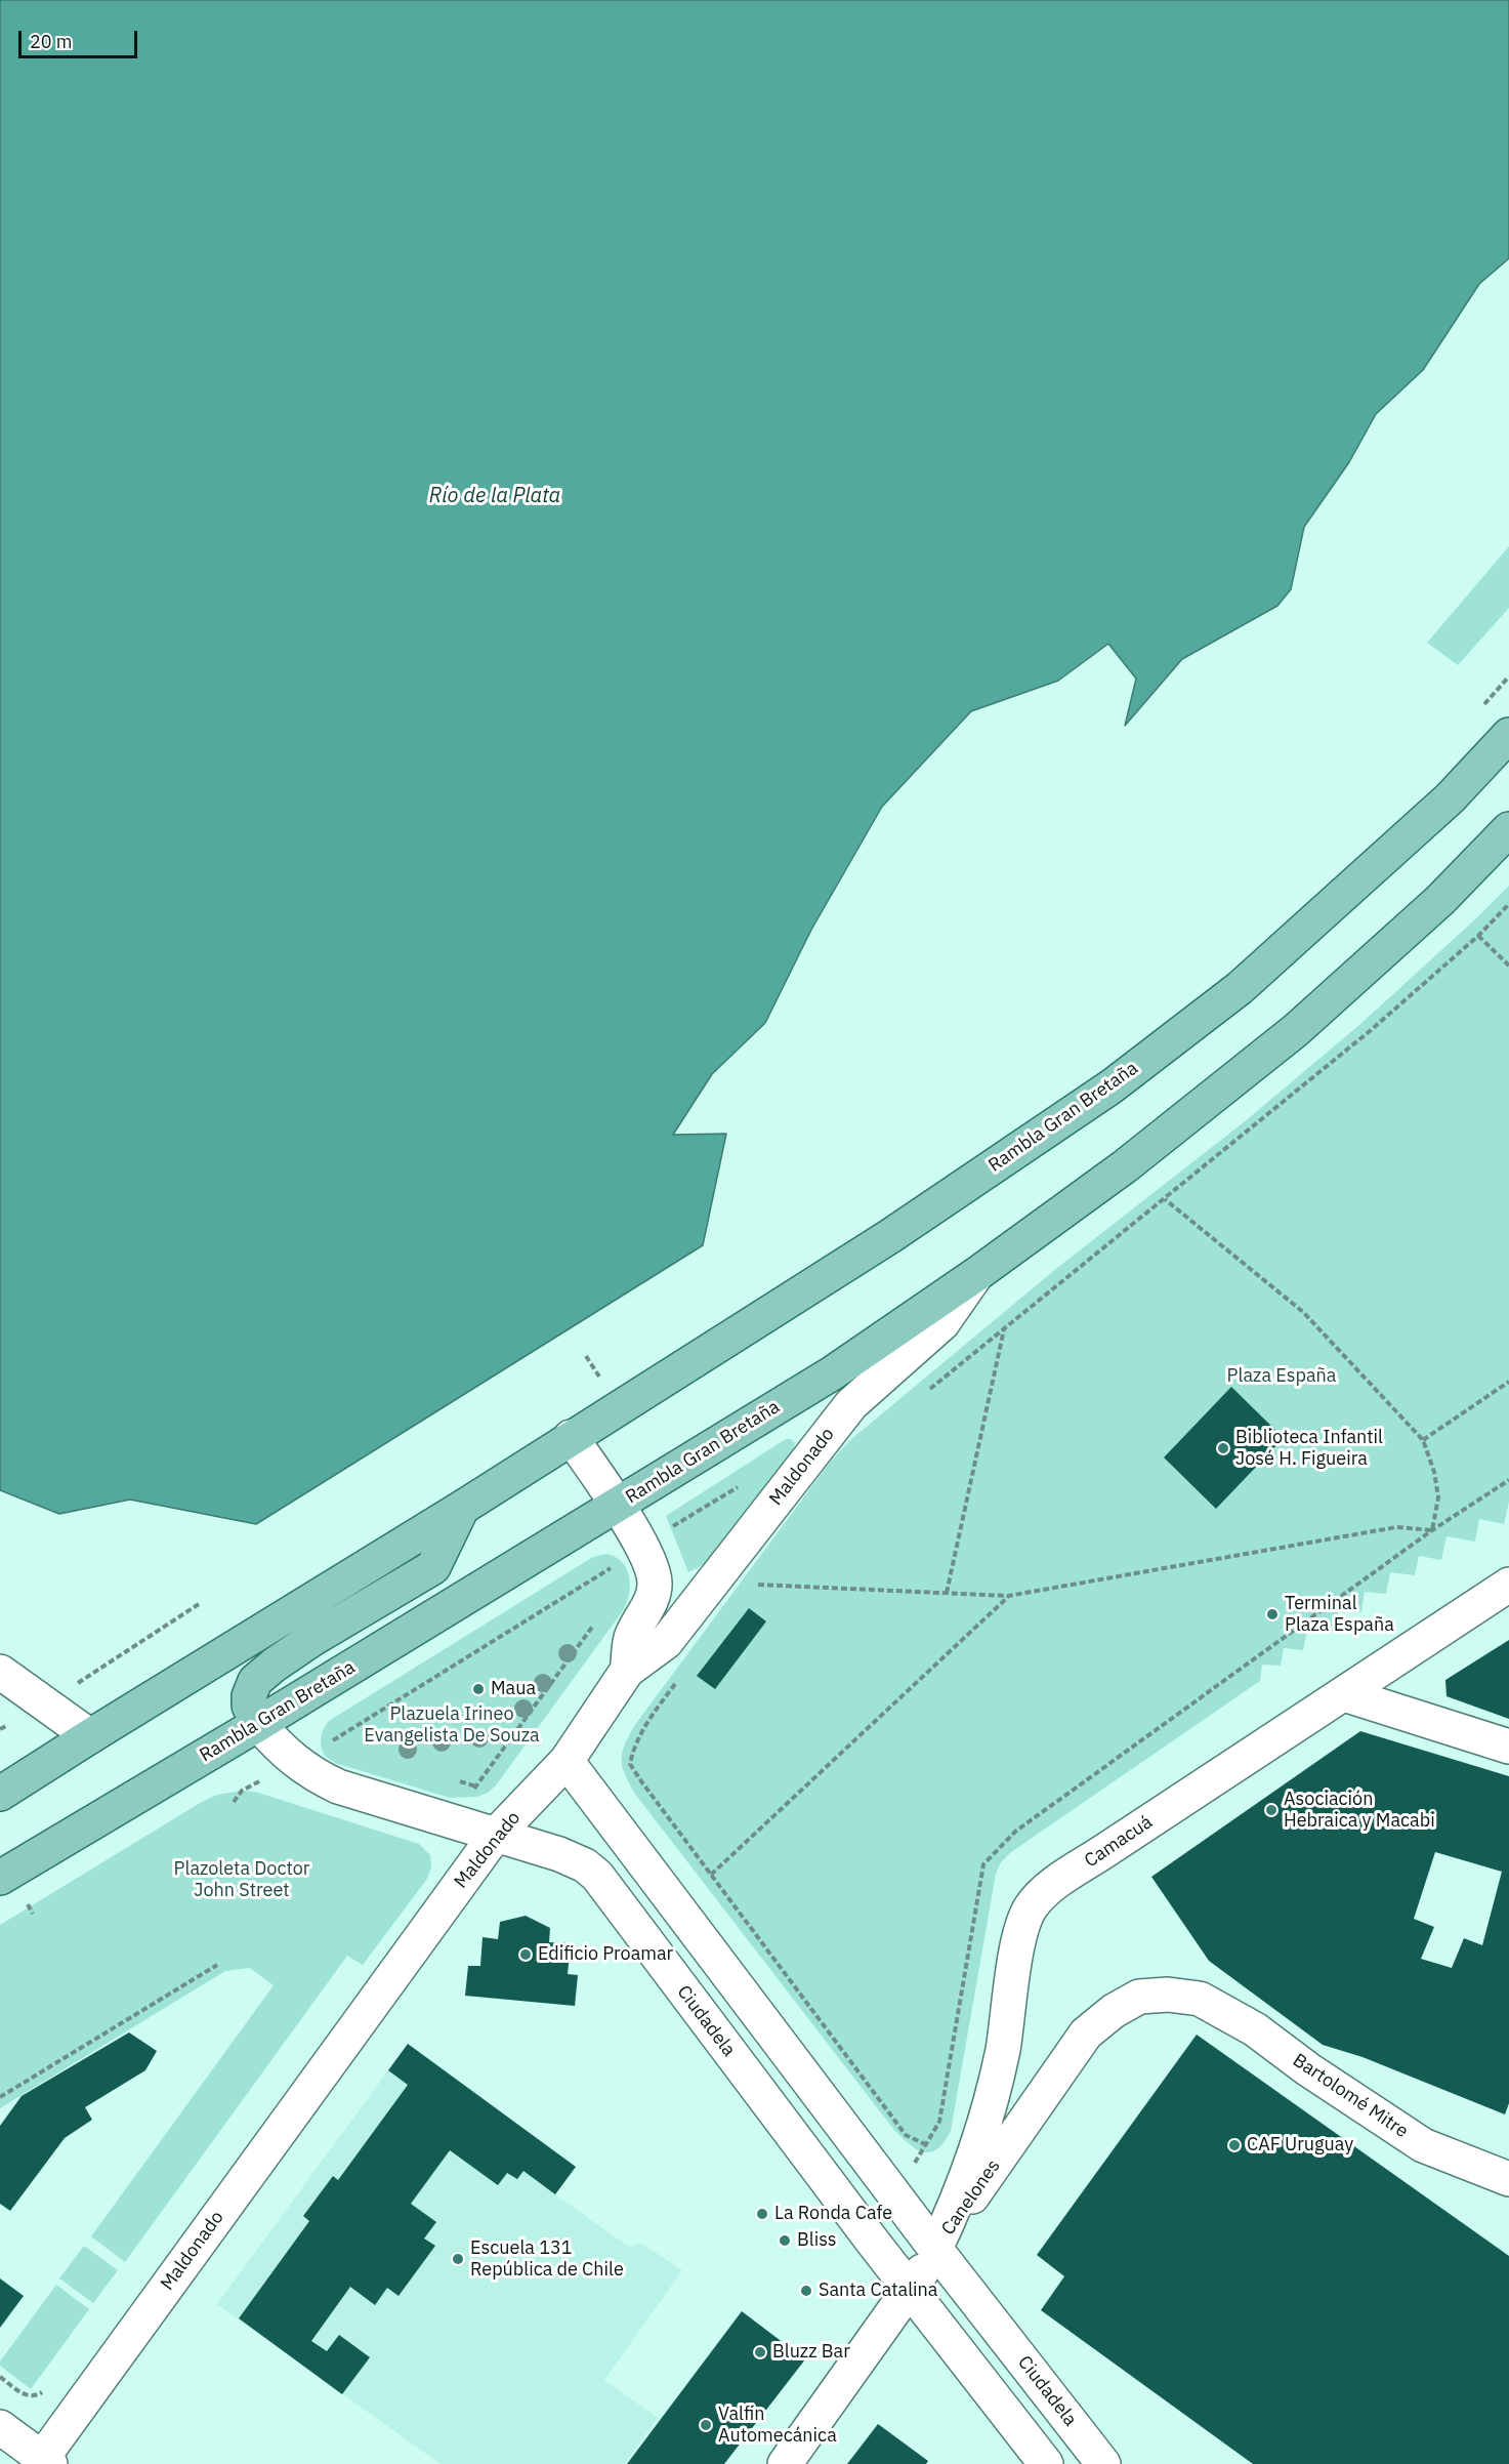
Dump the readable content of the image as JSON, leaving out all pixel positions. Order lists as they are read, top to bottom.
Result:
{
  "streets": {
    "main road": ["Rambla Gran Bretaña"],
    "street": [
      "Maldonado",
      "Camacuá",
      "Ciudadela",
      "Bartolomé Mitre",
      "Canelones"
    ]
  },
  "crossings": [
    ["Rambla Gran Bretaña", "Maldonado"],
    ["Rambla Gran Bretaña", "Ciudadela"],
    ["Maldonado", "Ciudadela"],
    ["Camacuá", "Ciudadela"],
    ["Camacuá", "Canelones"],
    ["Ciudadela", "Canelones"],
    ["Bartolomé Mitre", "Canelones"]
  ],
  "water": ["Río de la Plata"],
  "parks": ["Plaza España", "Plazuela Irineo Evangelista De Souza", "Plazoleta Doctor John Street"],
  "places": [
    "Biblioteca Infantil José H. Figueira",
    "Terminal Plaza España",
    "Maua",
    "Asociación Hebraica y Macabi",
    "Edificio Proamar",
    "CAF Uruguay",
    "La Ronda Cafe",
    "Bliss",
    "Escuela 131 República de Chile",
    "Santa Catalina",
    "Bluzz Bar",
    "Valfin Automecánica"
  ],
  "scale_bar": "20 m"
}
